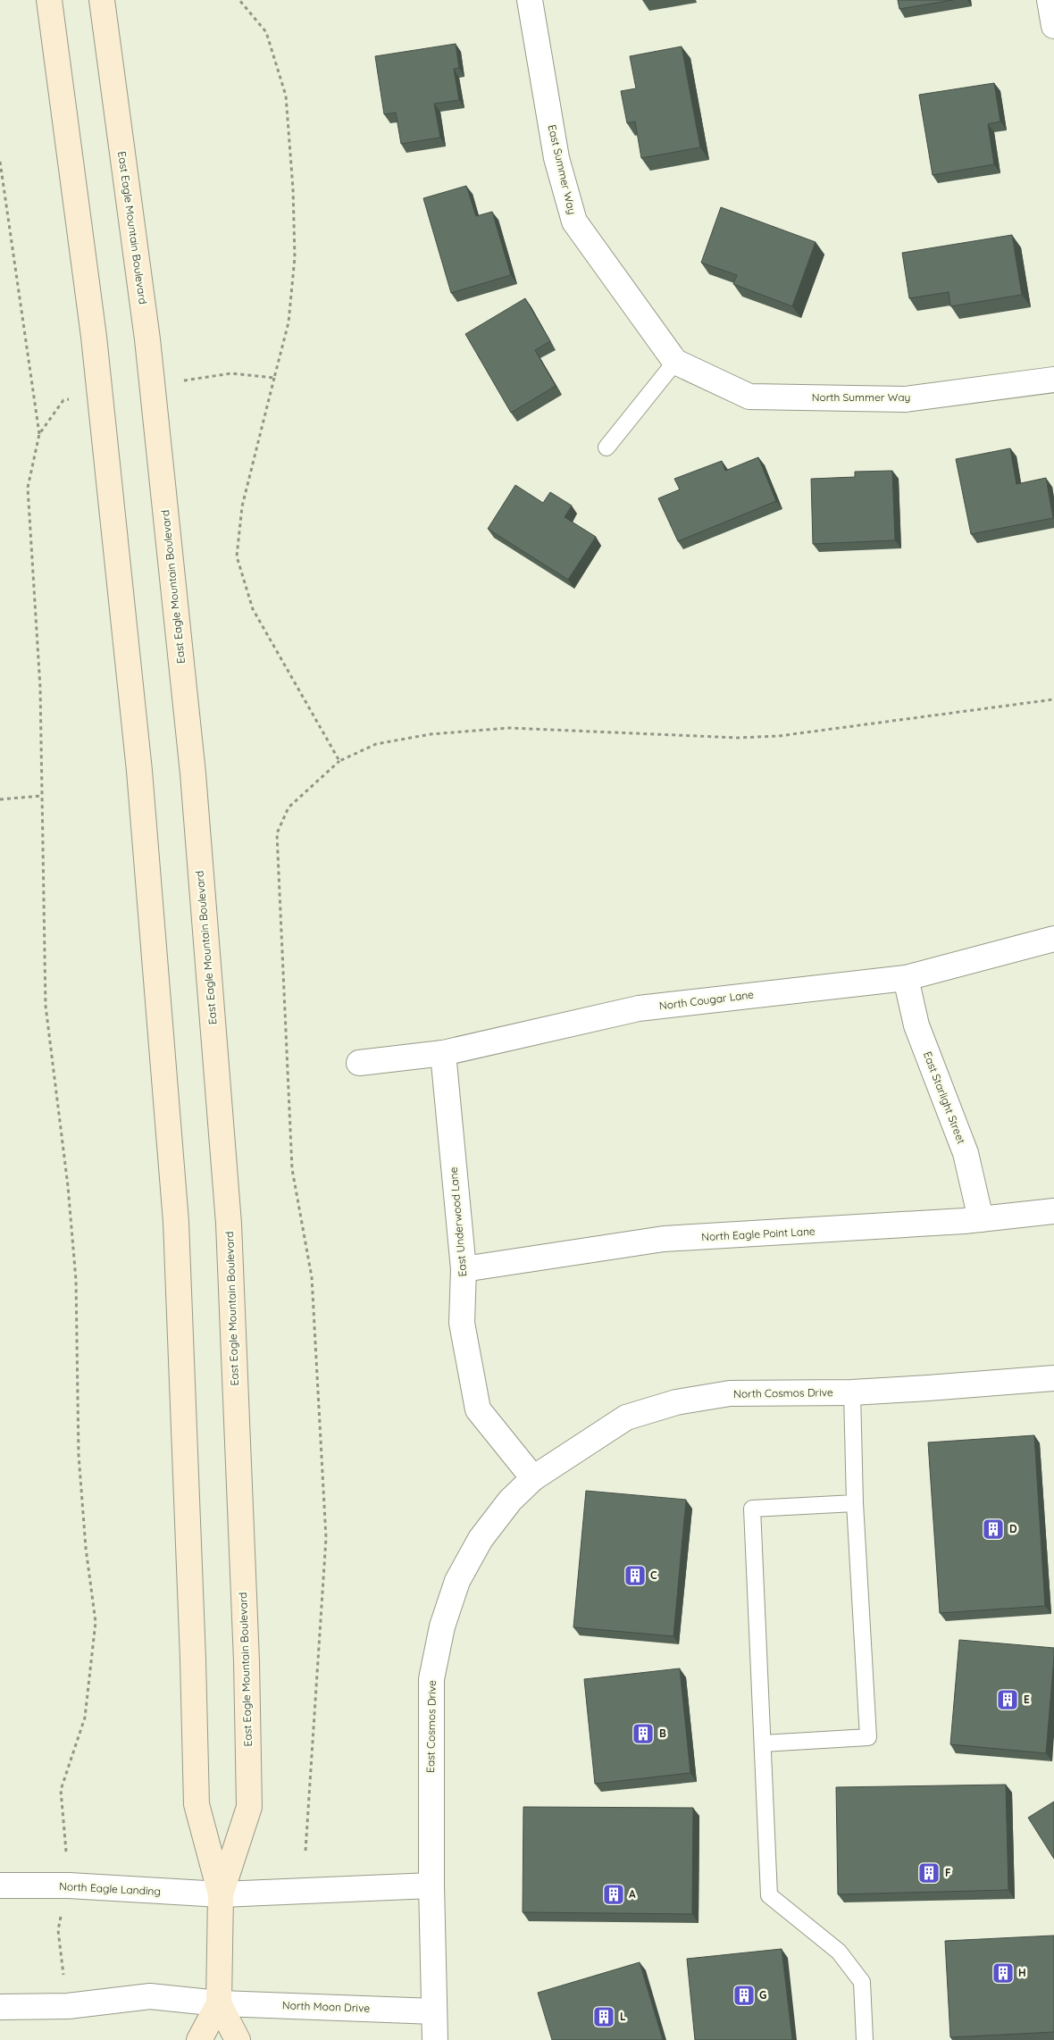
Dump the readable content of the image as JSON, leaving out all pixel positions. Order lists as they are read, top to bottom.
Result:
{
  "streets": {
    "street": [
      "East Summer Way",
      "East Eagle Mountain Boulevard",
      "North Summer Way",
      "North Cougar Lane",
      "East Starlight Street",
      "East Underwood Lane",
      "North Eagle Point Lane",
      "North Cosmos Drive",
      "East Cosmos Drive",
      "North Eagle Landing",
      "North Moon Drive"
    ]
  },
  "crossings": [
    ["East Summer Way", "North Summer Way"],
    ["East Eagle Mountain Boulevard", "North Eagle Landing"],
    ["East Eagle Mountain Boulevard", "North Moon Drive"],
    ["North Cougar Lane", "East Starlight Street"],
    ["North Cougar Lane", "East Underwood Lane"],
    ["East Starlight Street", "North Eagle Point Lane"],
    ["East Underwood Lane", "North Eagle Point Lane"],
    ["East Underwood Lane", "North Cosmos Drive"],
    ["East Underwood Lane", "East Cosmos Drive"],
    ["North Cosmos Drive", "East Cosmos Drive"],
    ["East Cosmos Drive", "North Moon Drive"]
  ],
  "places": {
    "building": [
      "D",
      "C",
      "E",
      "B",
      "F",
      "A",
      "H",
      "G",
      "L"
    ]
  }
}
